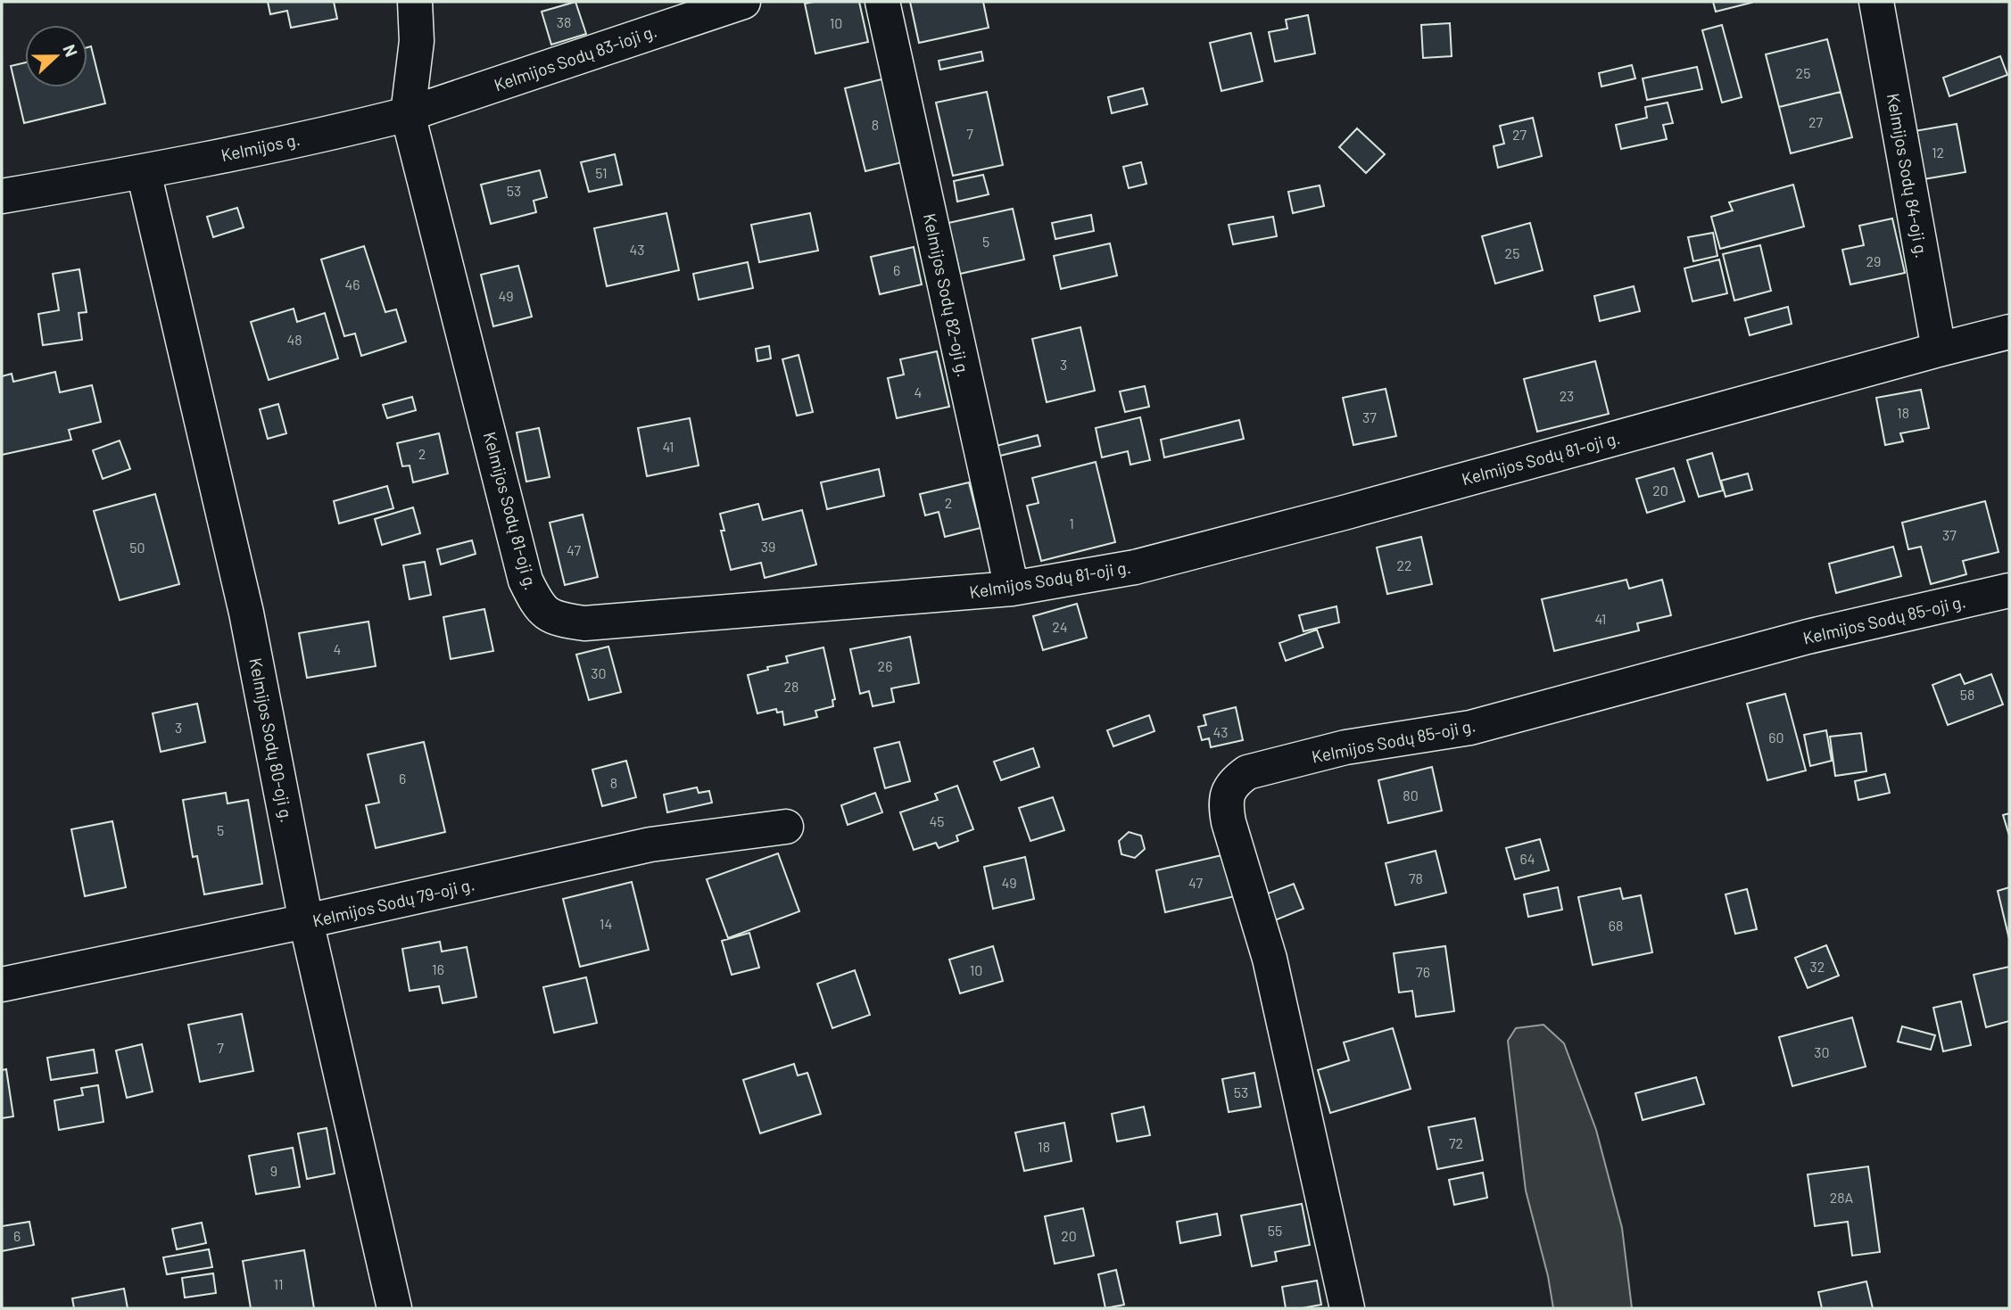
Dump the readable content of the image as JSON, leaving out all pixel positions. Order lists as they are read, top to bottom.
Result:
{
  "streets": {
    "street": [
      "Kelmijos Sodų 83-ioji g.",
      "Kelmijos g.",
      "Kelmijos Sodų 84-oji g.",
      "Kelmijos Sodų 82-oji g.",
      "Kelmijos Sodų 81-oji g.",
      "Kelmijos Sodų 85-oji g.",
      "Kelmijos Sodų 80-oji g.",
      "Kelmijos Sodų 79-oji g."
    ]
  },
  "crossings": [
    ["Kelmijos Sodų 83-ioji g.", "Kelmijos g."],
    ["Kelmijos Sodų 83-ioji g.", "Kelmijos Sodų 81-oji g."],
    ["Kelmijos g.", "Kelmijos Sodų 81-oji g."],
    ["Kelmijos g.", "Kelmijos Sodų 80-oji g."],
    ["Kelmijos Sodų 84-oji g.", "Kelmijos Sodų 81-oji g."],
    ["Kelmijos Sodų 82-oji g.", "Kelmijos Sodų 81-oji g."],
    ["Kelmijos Sodų 80-oji g.", "Kelmijos Sodų 79-oji g."]
  ],
  "house_numbers": [
    "38",
    "10",
    "25",
    "27",
    "8",
    "7",
    "27",
    "12",
    "51",
    "53",
    "5",
    "43",
    "25",
    "29",
    "6",
    "46",
    "49",
    "48",
    "3",
    "4",
    "23",
    "18",
    "37",
    "41",
    "2",
    "20",
    "2",
    "1",
    "37",
    "39",
    "50",
    "47",
    "22",
    "41",
    "24",
    "4",
    "26",
    "30",
    "28",
    "58",
    "3",
    "43",
    "60",
    "6",
    "8",
    "80",
    "45",
    "5",
    "64",
    "78",
    "49",
    "47",
    "14",
    "68",
    "32",
    "16",
    "10",
    "76",
    "7",
    "30",
    "53",
    "72",
    "18",
    "9",
    "28A",
    "55",
    "6",
    "20",
    "11"
  ],
  "north": "right"
}
